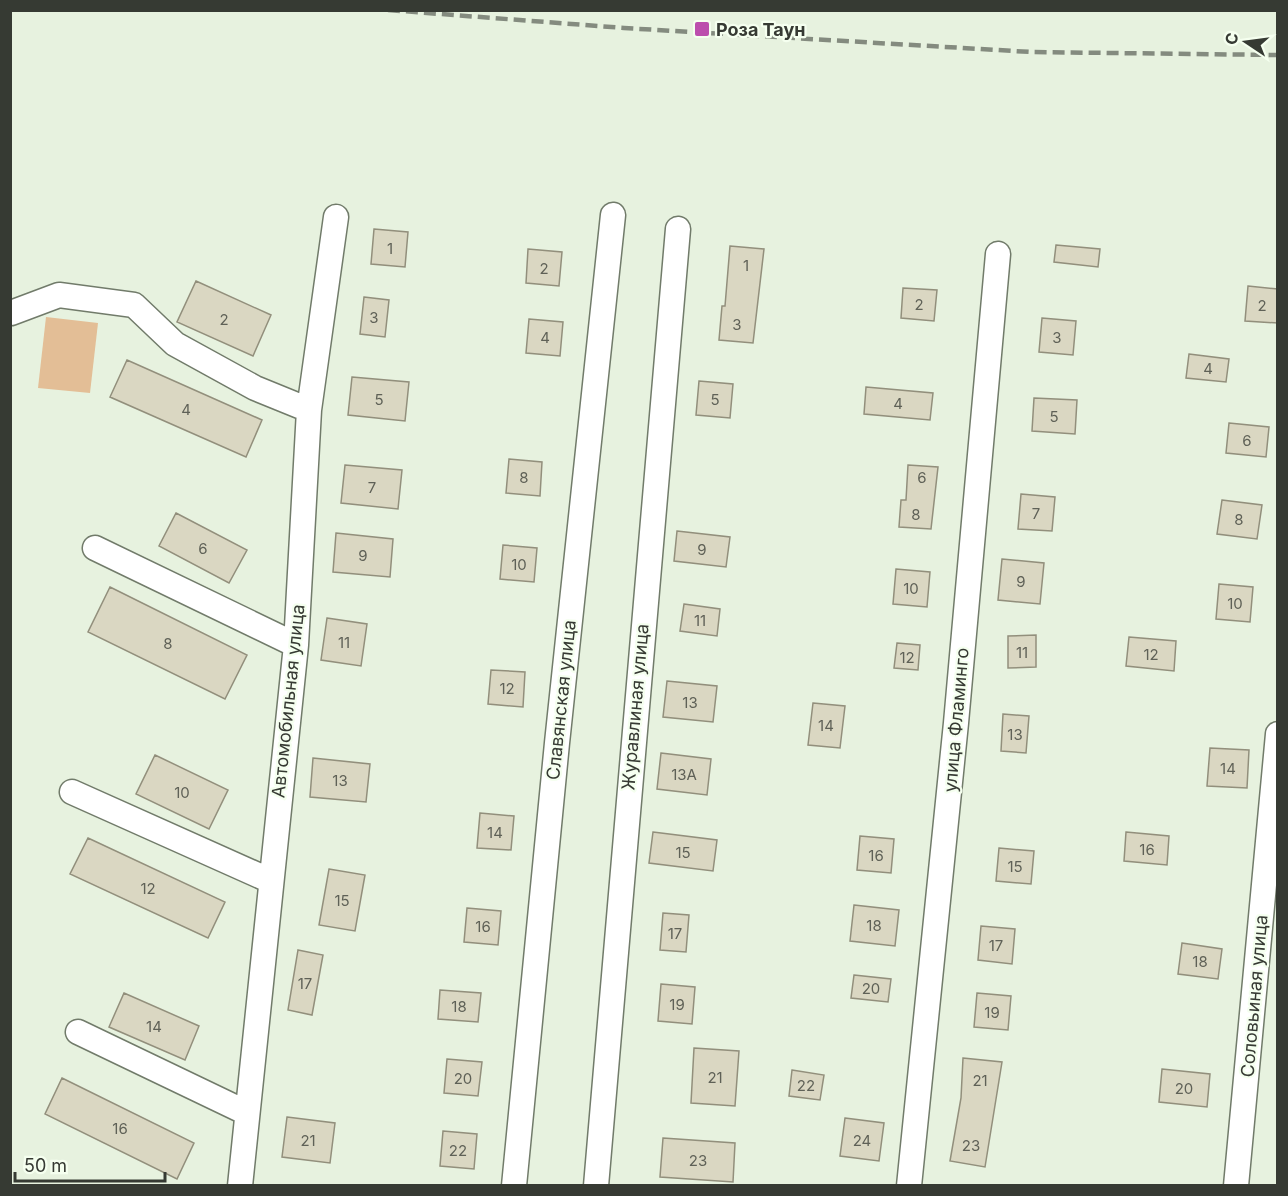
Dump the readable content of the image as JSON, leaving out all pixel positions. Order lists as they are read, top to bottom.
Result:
{
  "streets": {
    "street": [
      "Славянская улица",
      "Автомобильная улица",
      "Журавлиная улица",
      "улица Фламинго",
      "Соловьиная улица"
    ]
  },
  "places": {
    "transit": ["Роза Таун"]
  },
  "house_numbers": [
    "1",
    "1",
    "2",
    "2",
    "2",
    "3",
    "2",
    "3",
    "4",
    "3",
    "4",
    "5",
    "5",
    "4",
    "4",
    "5",
    "6",
    "8",
    "6",
    "7",
    "7",
    "8",
    "8",
    "6",
    "9",
    "9",
    "10",
    "9",
    "10",
    "10",
    "11",
    "11",
    "8",
    "11",
    "12",
    "12",
    "12",
    "13",
    "14",
    "13",
    "14",
    "13А",
    "13",
    "10",
    "14",
    "16",
    "15",
    "16",
    "15",
    "12",
    "15",
    "18",
    "16",
    "17",
    "17",
    "18",
    "17",
    "20",
    "19",
    "18",
    "19",
    "14",
    "21",
    "20",
    "21",
    "22",
    "20",
    "16",
    "21",
    "24",
    "23",
    "22",
    "23"
  ],
  "scale_bar": "50 m",
  "north": "left"
}
